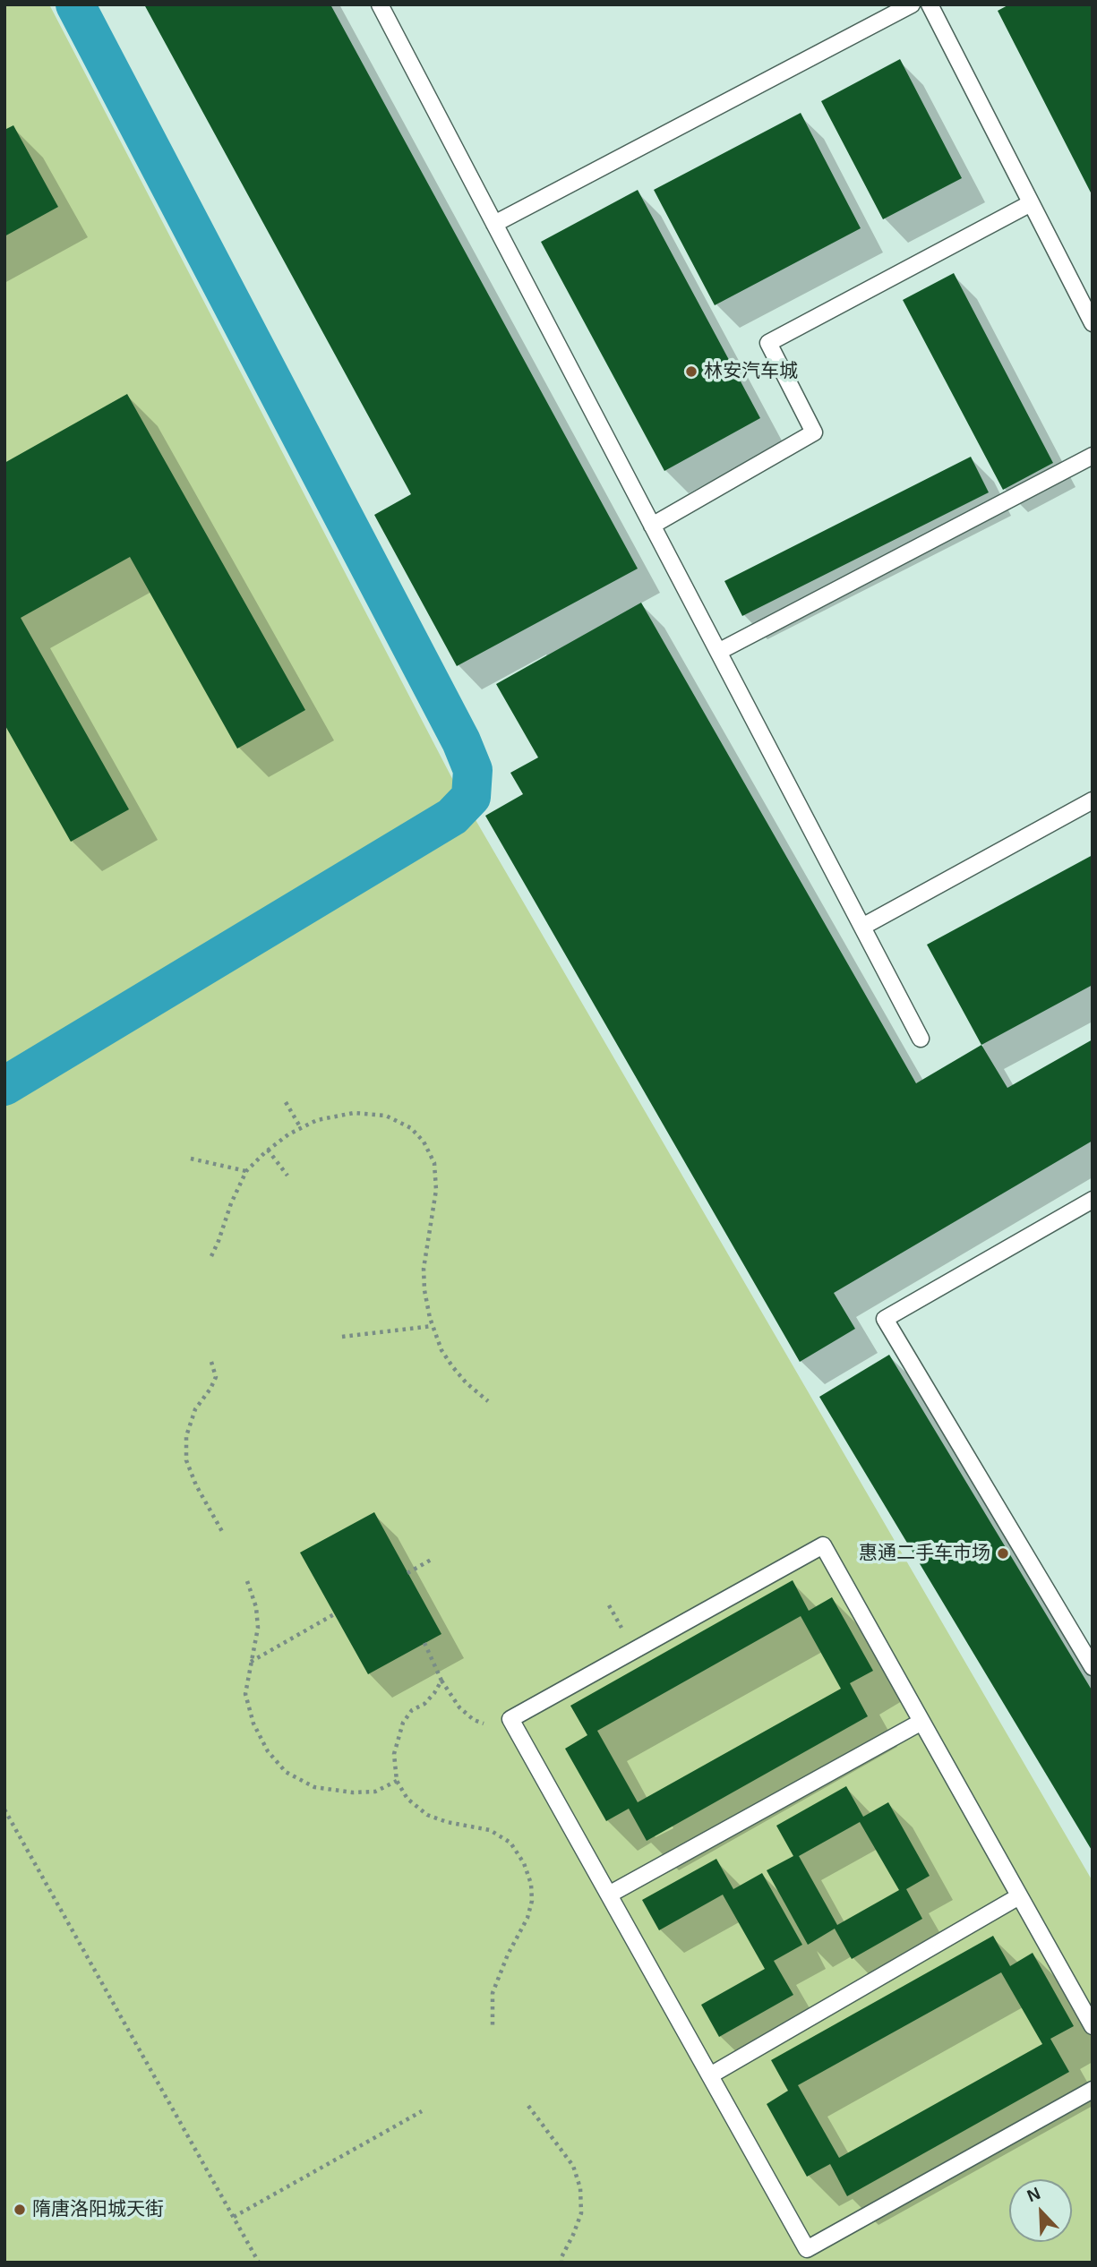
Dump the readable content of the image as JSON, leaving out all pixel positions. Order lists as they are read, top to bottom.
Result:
{
  "places": ["林安汽车城", "惠通二手车市场", "隋唐洛阳城天街"],
  "north": "top left"
}
